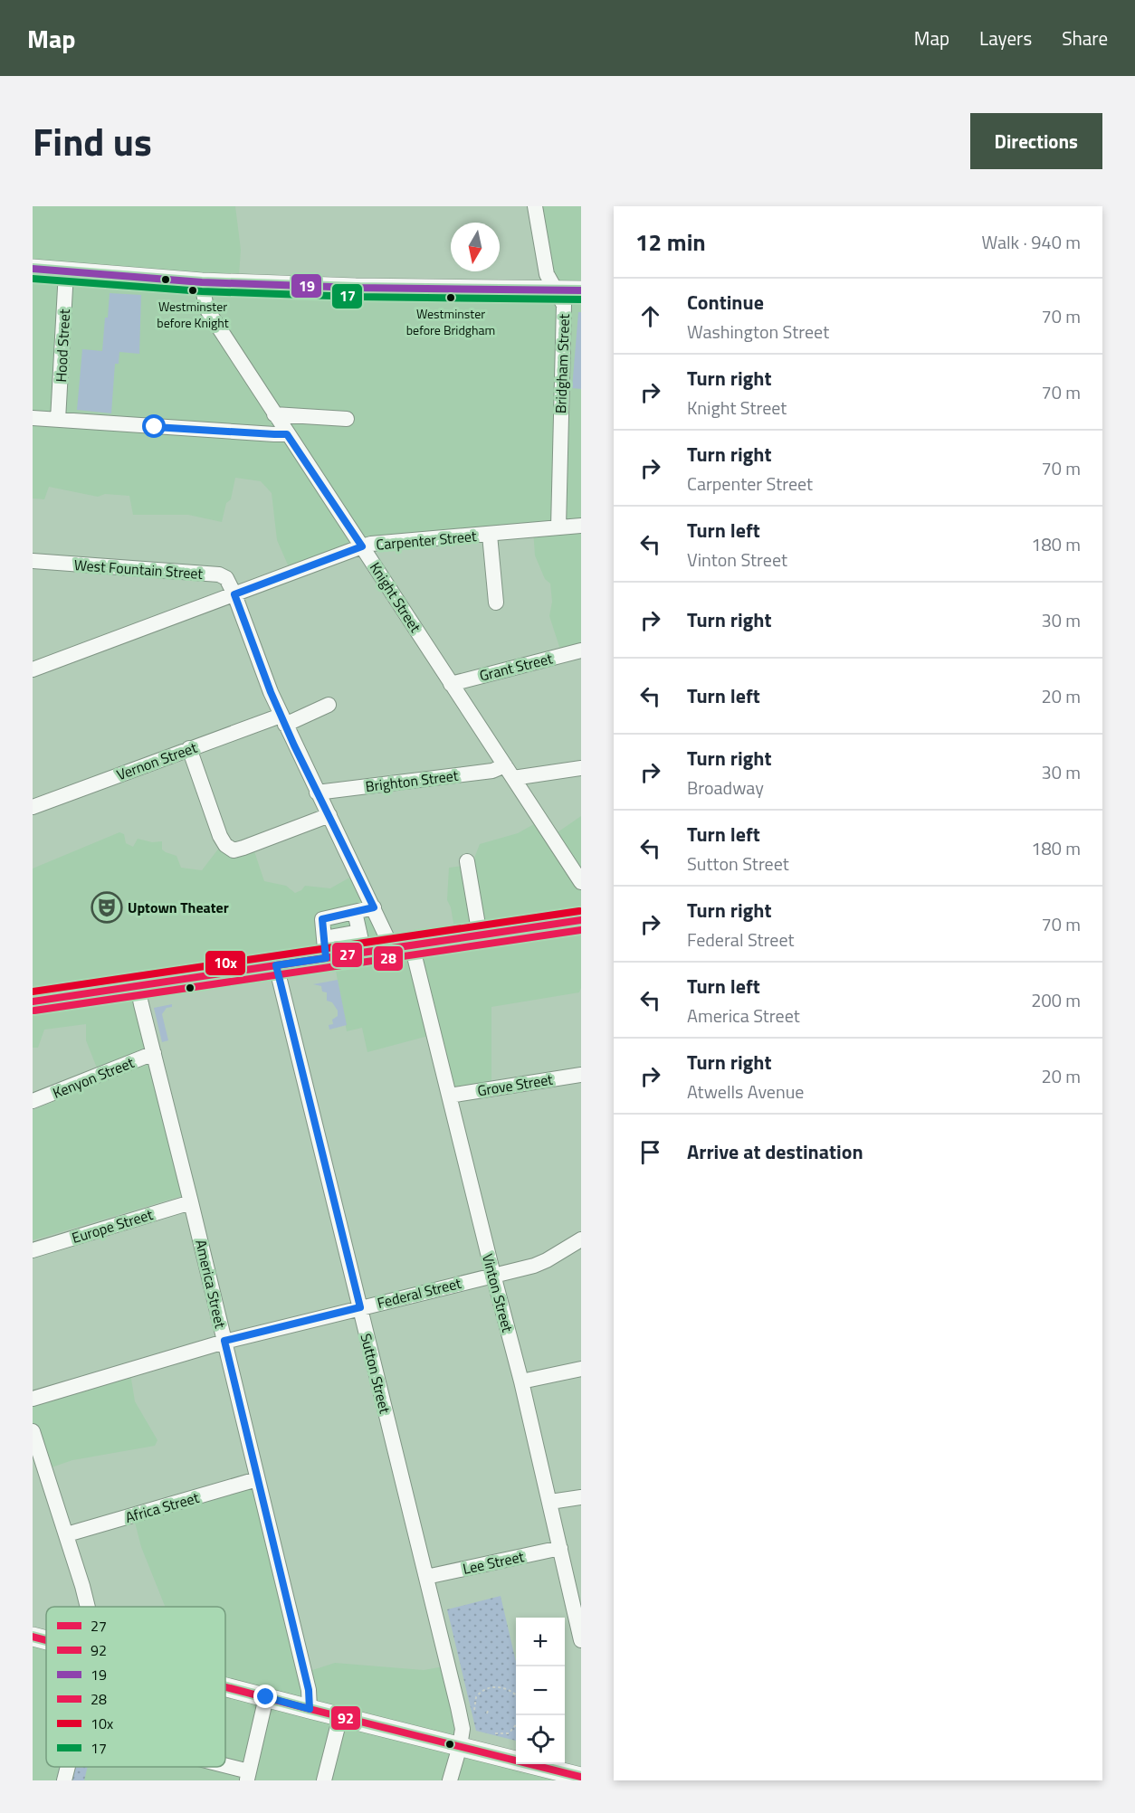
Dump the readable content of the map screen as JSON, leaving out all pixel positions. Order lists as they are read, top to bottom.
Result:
{
  "streets": {
    "street": [
      "Hood Street",
      "Bridgham Street",
      "Carpenter Street",
      "West Fountain Street",
      "Knight Street",
      "Grant Street",
      "Vernon Street",
      "Brighton Street",
      "Kenyon Street",
      "Grove Street",
      "Europe Street",
      "America Street",
      "Federal Street",
      "Vinton Street",
      "Sutton Street",
      "Africa Street",
      "Lee Street"
    ]
  },
  "crossings": [
    ["Bridgham Street", "Carpenter Street"],
    ["Carpenter Street", "West Fountain Street"],
    ["Carpenter Street", "Knight Street"],
    ["Knight Street", "Grant Street"],
    ["Knight Street", "Brighton Street"],
    ["Kenyon Street", "America Street"],
    ["Grove Street", "Vinton Street"],
    ["Europe Street", "America Street"],
    ["America Street", "Federal Street"],
    ["America Street", "Africa Street"],
    ["Federal Street", "Vinton Street"],
    ["Federal Street", "Sutton Street"],
    ["Vinton Street", "Lee Street"],
    ["Sutton Street", "Lee Street"]
  ],
  "places": {
    "other": ["Westminster before Knight", "Westminster before Bridgham"],
    "theatre": ["Uptown Theater"]
  },
  "lines": [
    "transit line 19",
    "transit line 17",
    "transit line 10x",
    "transit line 27",
    "transit line 28",
    "transit line 92"
  ],
  "legend": [
    "27",
    "92",
    "19",
    "28",
    "10x",
    "17"
  ],
  "north": "bottom",
  "page": {
    "header": "Map",
    "nav": ["Map", "Layers", "Share"],
    "title": "Find us",
    "buttons": "Directions",
    "heading": ["12 min", "Walk · 940 m"],
    "list": [
      ["Continue", "Washington Street", "70 m"],
      ["Turn right", "Knight Street", "70 m"],
      ["Turn right", "Carpenter Street", "70 m"],
      ["Turn left", "Vinton Street", "180 m"],
      ["Turn right", "30 m"],
      ["Turn left", "20 m"],
      ["Turn right", "Broadway", "30 m"],
      ["Turn left", "Sutton Street", "180 m"],
      ["Turn right", "Federal Street", "70 m"],
      ["Turn left", "America Street", "200 m"],
      ["Turn right", "Atwells Avenue", "20 m"],
      "Arrive at destination"
    ],
    "map_buttons": ["+", "−"]
  }
}
